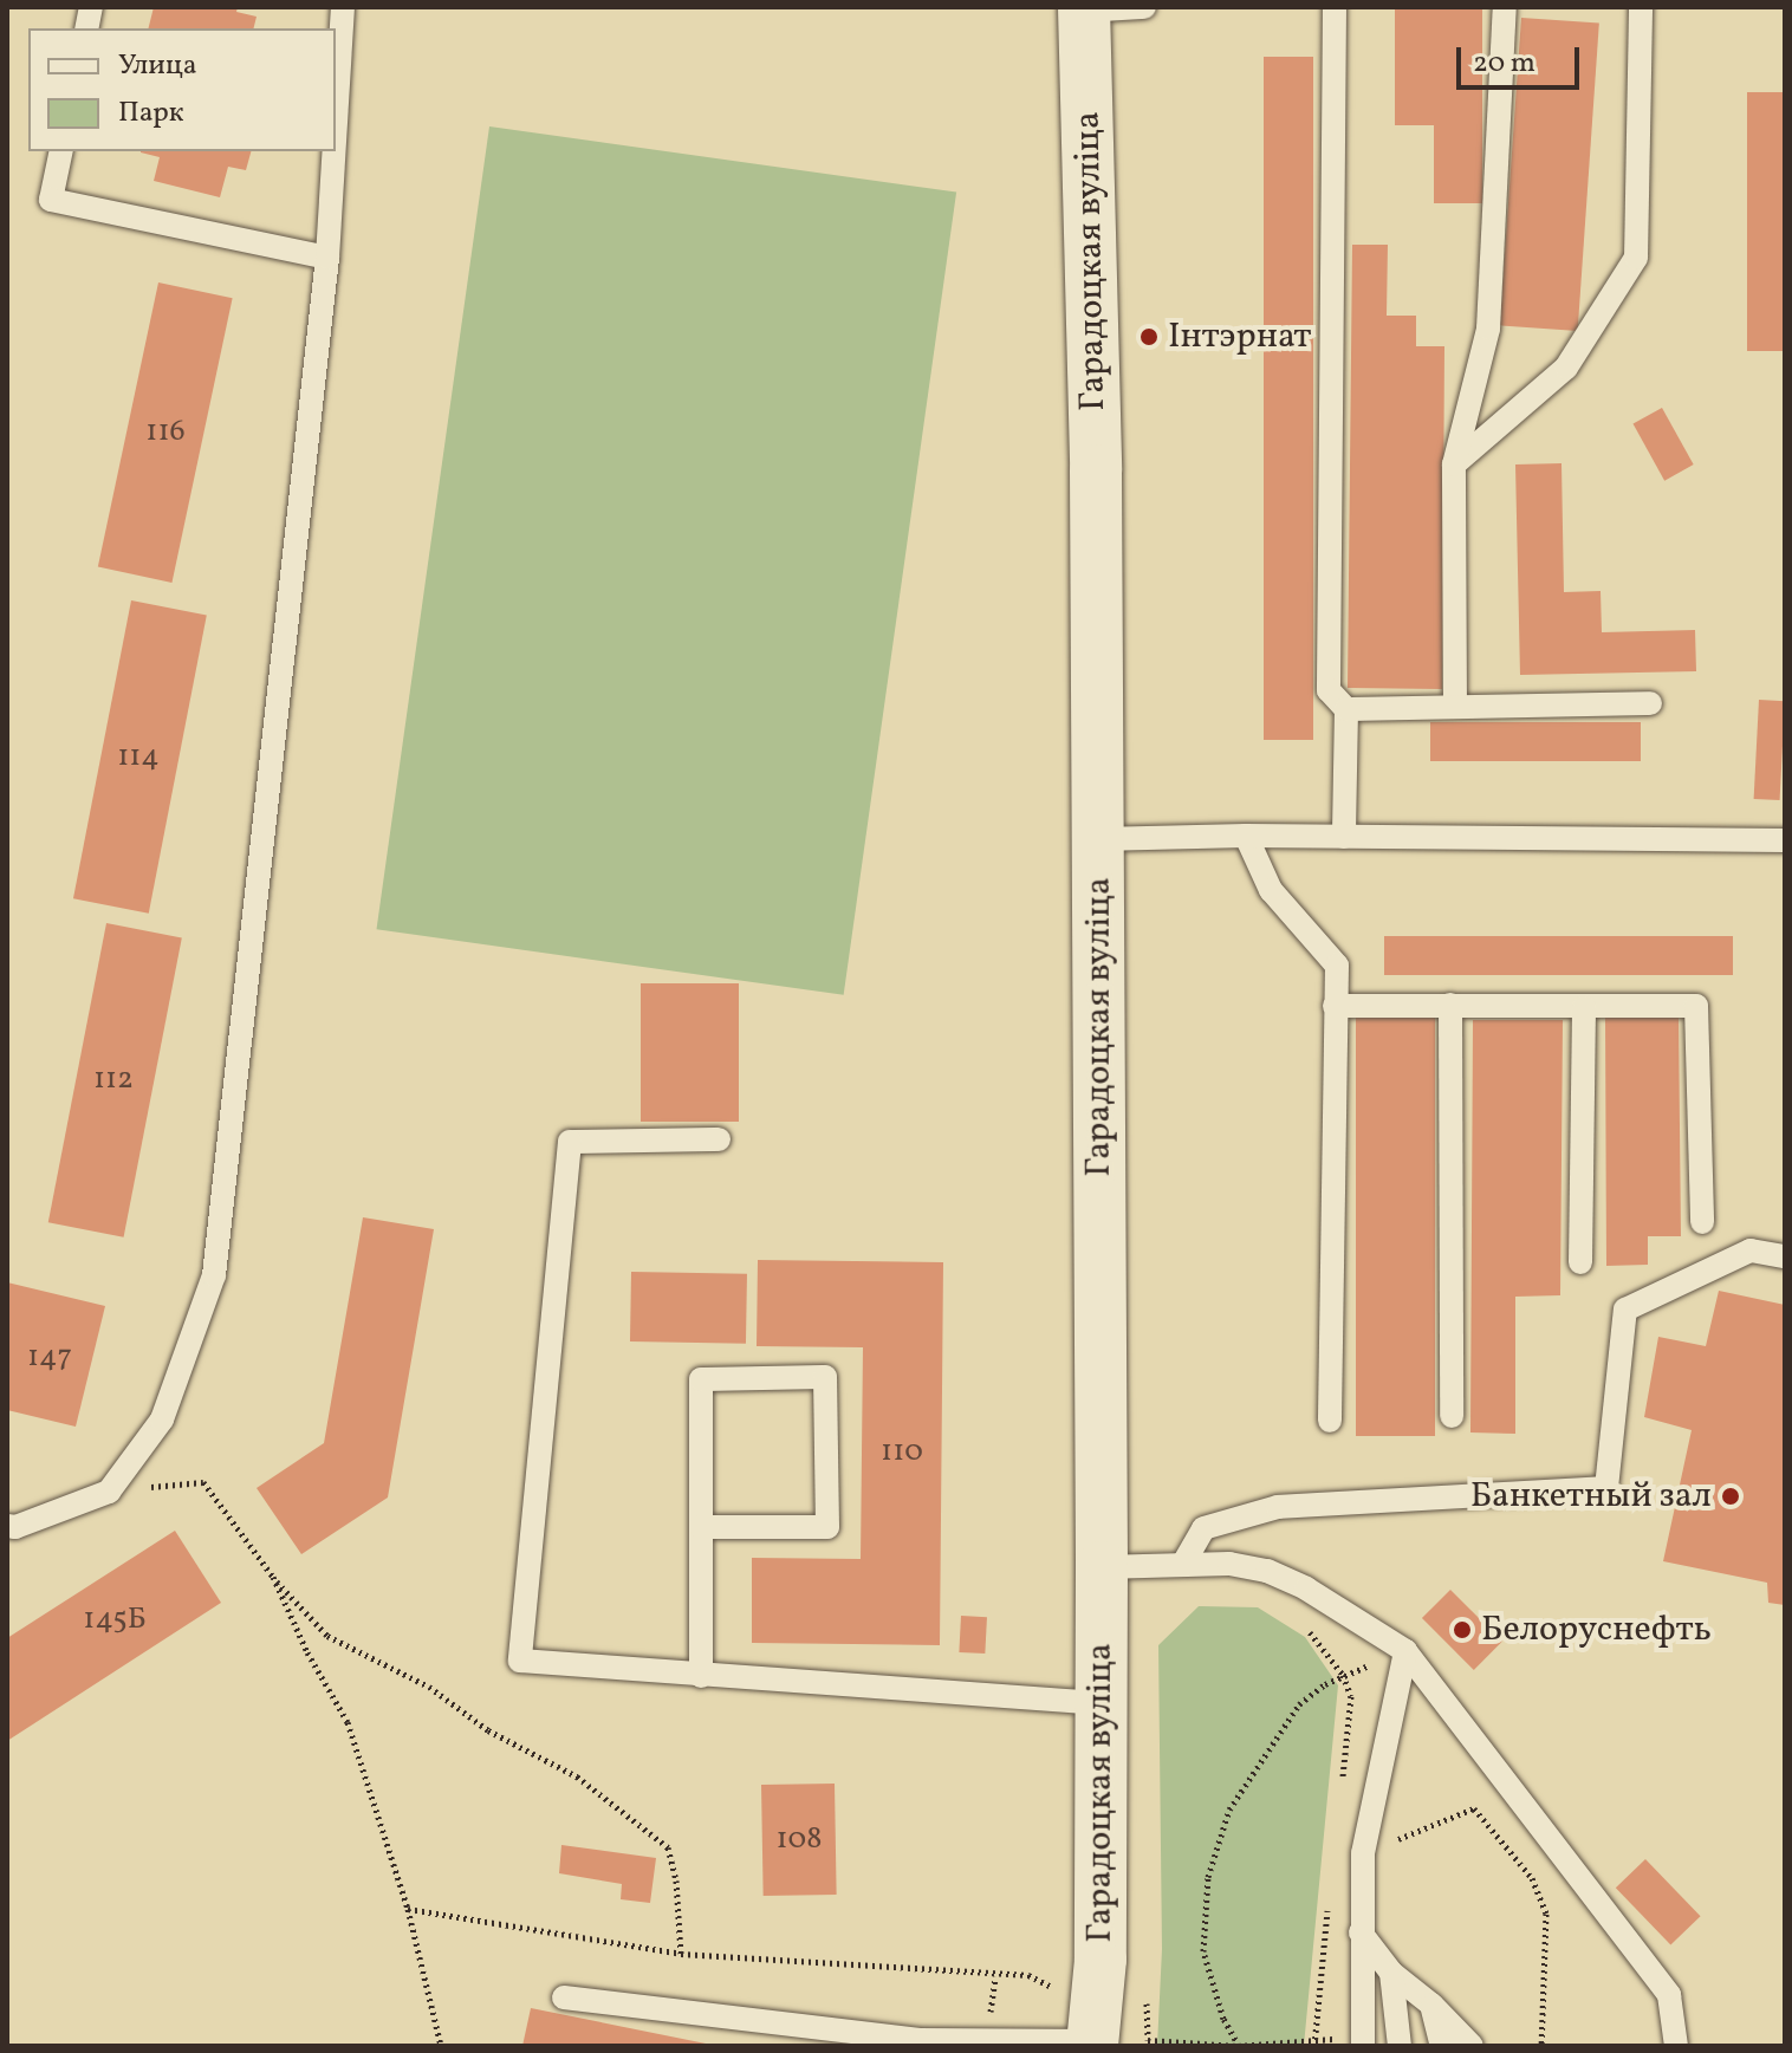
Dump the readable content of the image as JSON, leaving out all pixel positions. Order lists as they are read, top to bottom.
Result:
{
  "streets": {
    "street": ["Гарадоцкая вуліца"]
  },
  "places": ["Інтэрнат", "Банкетный зал", "Белоруснефть"],
  "house_numbers": [
    "116",
    "114",
    "112",
    "147",
    "110",
    "145Б",
    "108"
  ],
  "legend": ["Улица", "Парк"],
  "scale_bar": "20 m"
}
